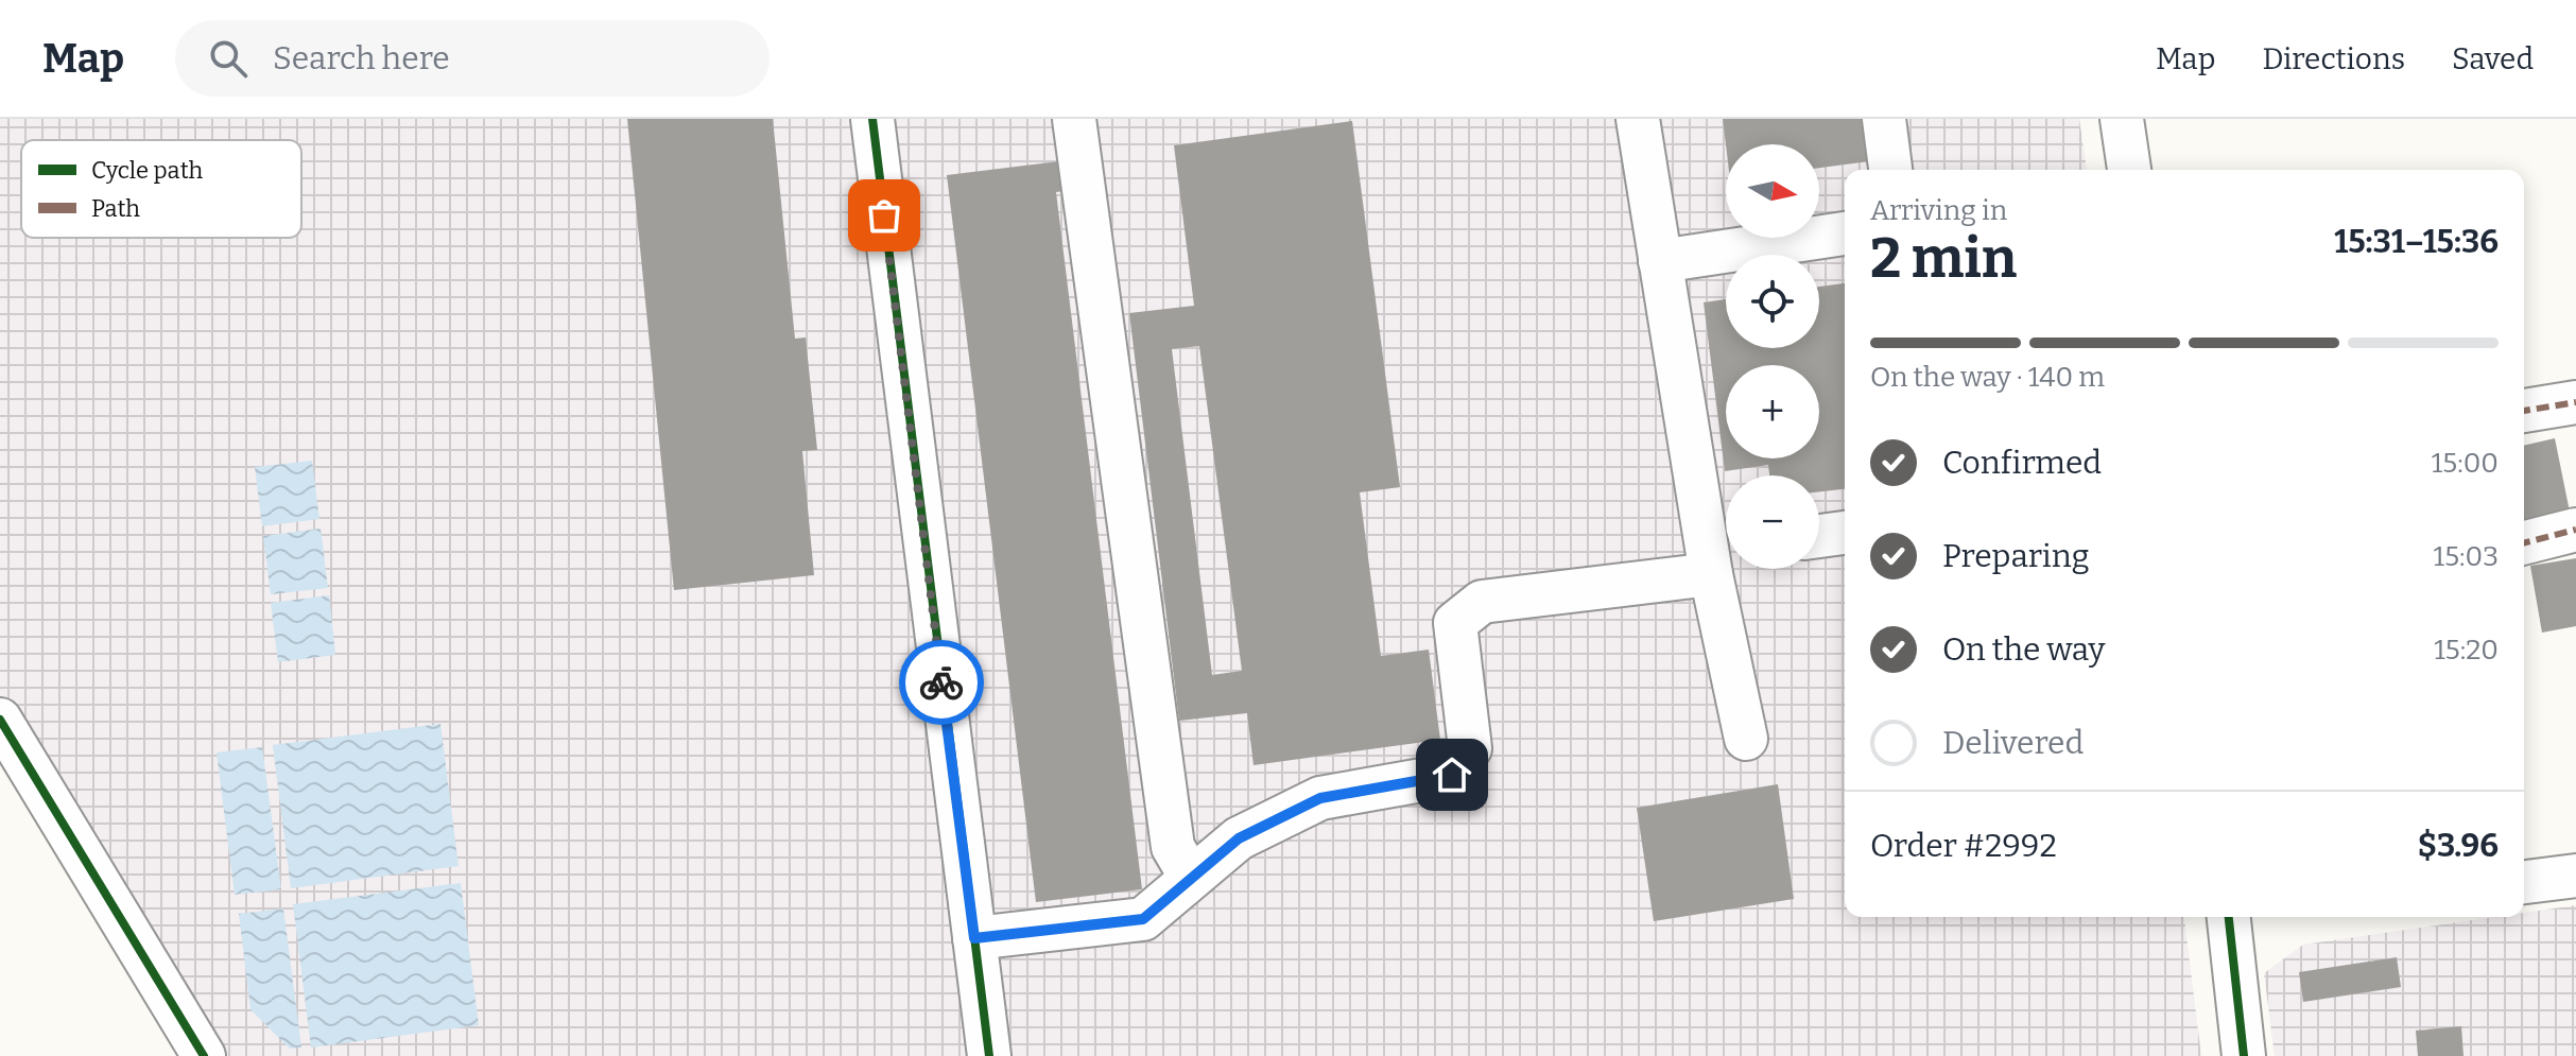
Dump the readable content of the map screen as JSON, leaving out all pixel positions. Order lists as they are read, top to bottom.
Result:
{
  "legend": ["Cycle path", "Path"],
  "north": "right",
  "page": {
    "header": "Map",
    "search": "Search here",
    "nav": ["Map", "Directions", "Saved"],
    "map_buttons": ["+", "−"],
    "heading": ["2 min", "Arriving in", "15:31–15:36"],
    "panel": ["Order #2992", "$3.96"],
    "bar": "On the way · 140 m",
    "list": [
      ["Confirmed", "15:00"],
      ["Preparing", "15:03"],
      ["On the way", "15:20"],
      "Delivered"
    ]
  }
}
